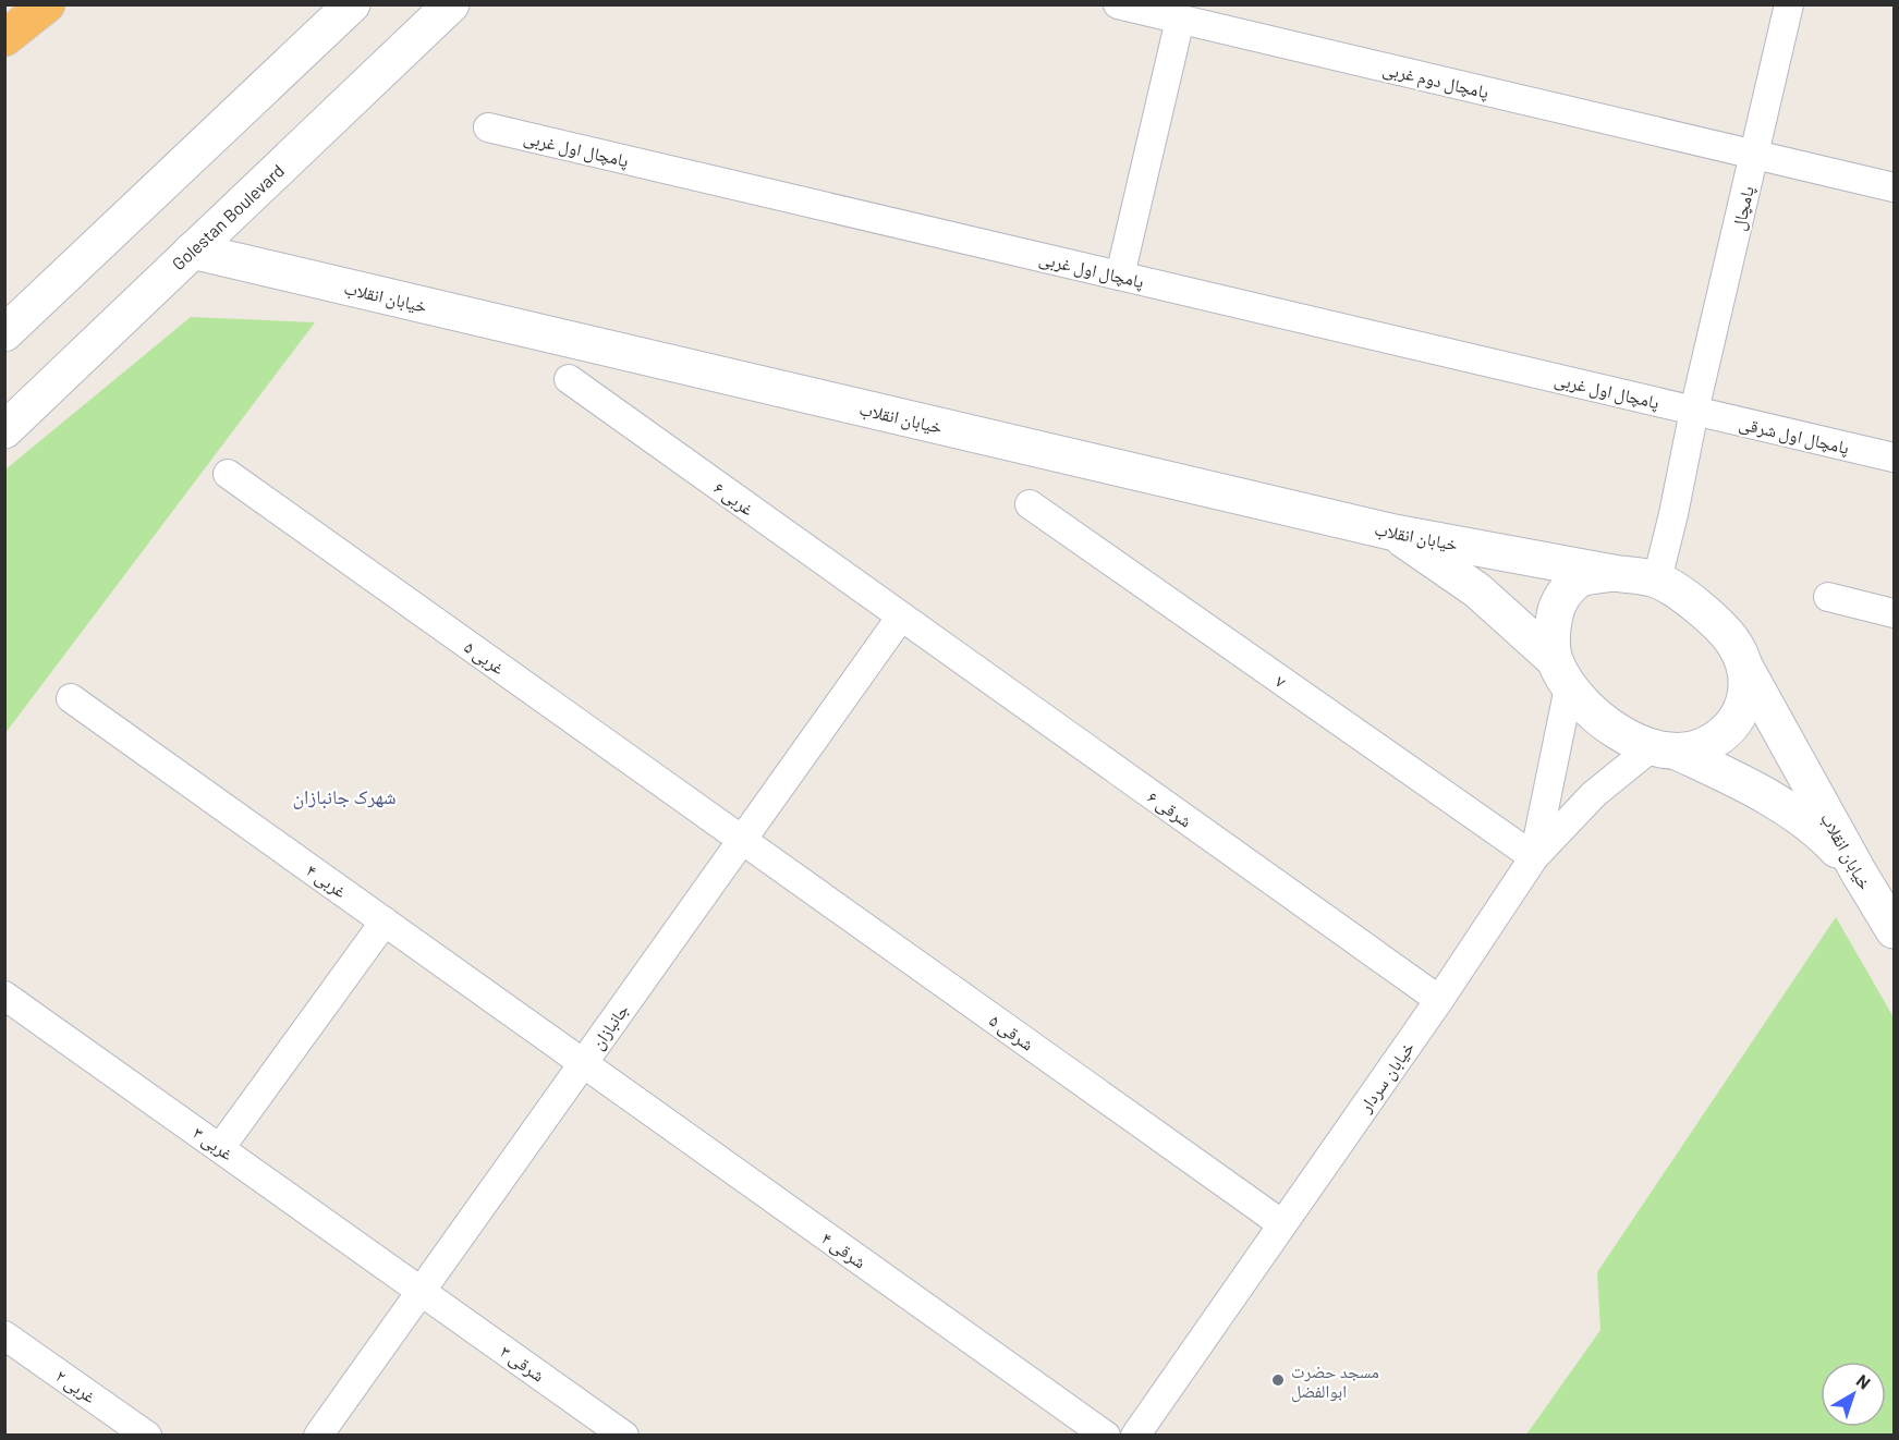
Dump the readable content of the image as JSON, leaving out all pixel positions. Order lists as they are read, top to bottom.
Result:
{
  "streets": {
    "street": [
      "پامچال دوم غربی",
      "پامچال اول غربی",
      "پامچال",
      "Golestan Boulevard",
      "خیابان انقلاب",
      "پامچال اول شرقی",
      "۶ غربی",
      "۵ غربی",
      "۷",
      "۶ شرقی",
      "۴ غربی",
      "جانبازان",
      "۵ شرقی",
      "خیابان سردار",
      "۳ غربی",
      "۴ شرقی",
      "۳ شرقی",
      "۲ غربی"
    ]
  },
  "crossings": [
    ["پامچال دوم غربی", "پامچال"],
    ["پامچال اول غربی", "پامچال"],
    ["پامچال اول غربی", "پامچال اول شرقی"],
    ["پامچال", "خیابان انقلاب"],
    ["پامچال", "پامچال اول شرقی"],
    ["پامچال", "خیابان سردار"],
    ["Golestan Boulevard", "خیابان انقلاب"],
    ["خیابان انقلاب", "خیابان سردار"],
    ["۶ غربی", "۶ شرقی"],
    ["۶ غربی", "جانبازان"],
    ["۵ غربی", "جانبازان"],
    ["۵ غربی", "۵ شرقی"],
    ["۷", "خیابان سردار"],
    ["۶ شرقی", "جانبازان"],
    ["۶ شرقی", "خیابان سردار"],
    ["۴ غربی", "جانبازان"],
    ["۴ غربی", "۴ شرقی"],
    ["جانبازان", "۵ شرقی"],
    ["جانبازان", "۳ غربی"],
    ["جانبازان", "۴ شرقی"],
    ["جانبازان", "۳ شرقی"],
    ["۵ شرقی", "خیابان سردار"],
    ["۳ غربی", "۳ شرقی"]
  ],
  "districts": ["شهرک جانبازان"],
  "places": ["مسجد حضرت ابوالفضل"],
  "north": "top right"
}
